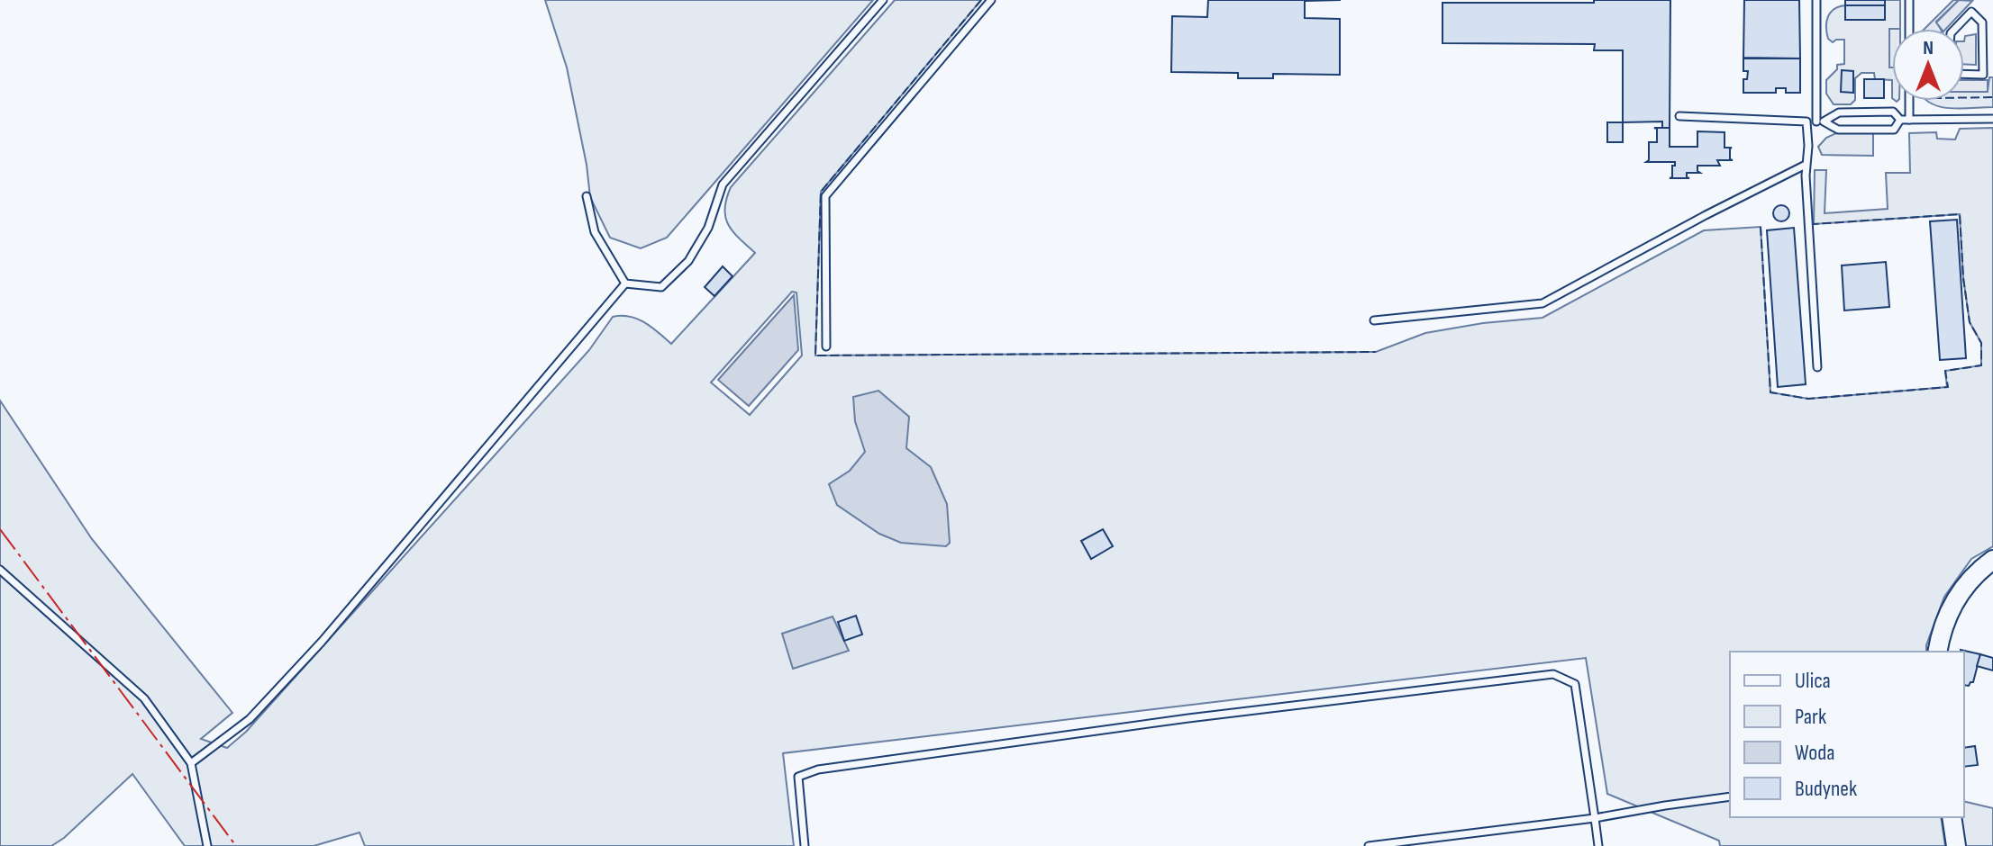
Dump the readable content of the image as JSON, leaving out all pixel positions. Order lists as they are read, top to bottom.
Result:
{
  "legend": [
    "Ulica",
    "Park",
    "Woda",
    "Budynek"
  ],
  "north": "top"
}
